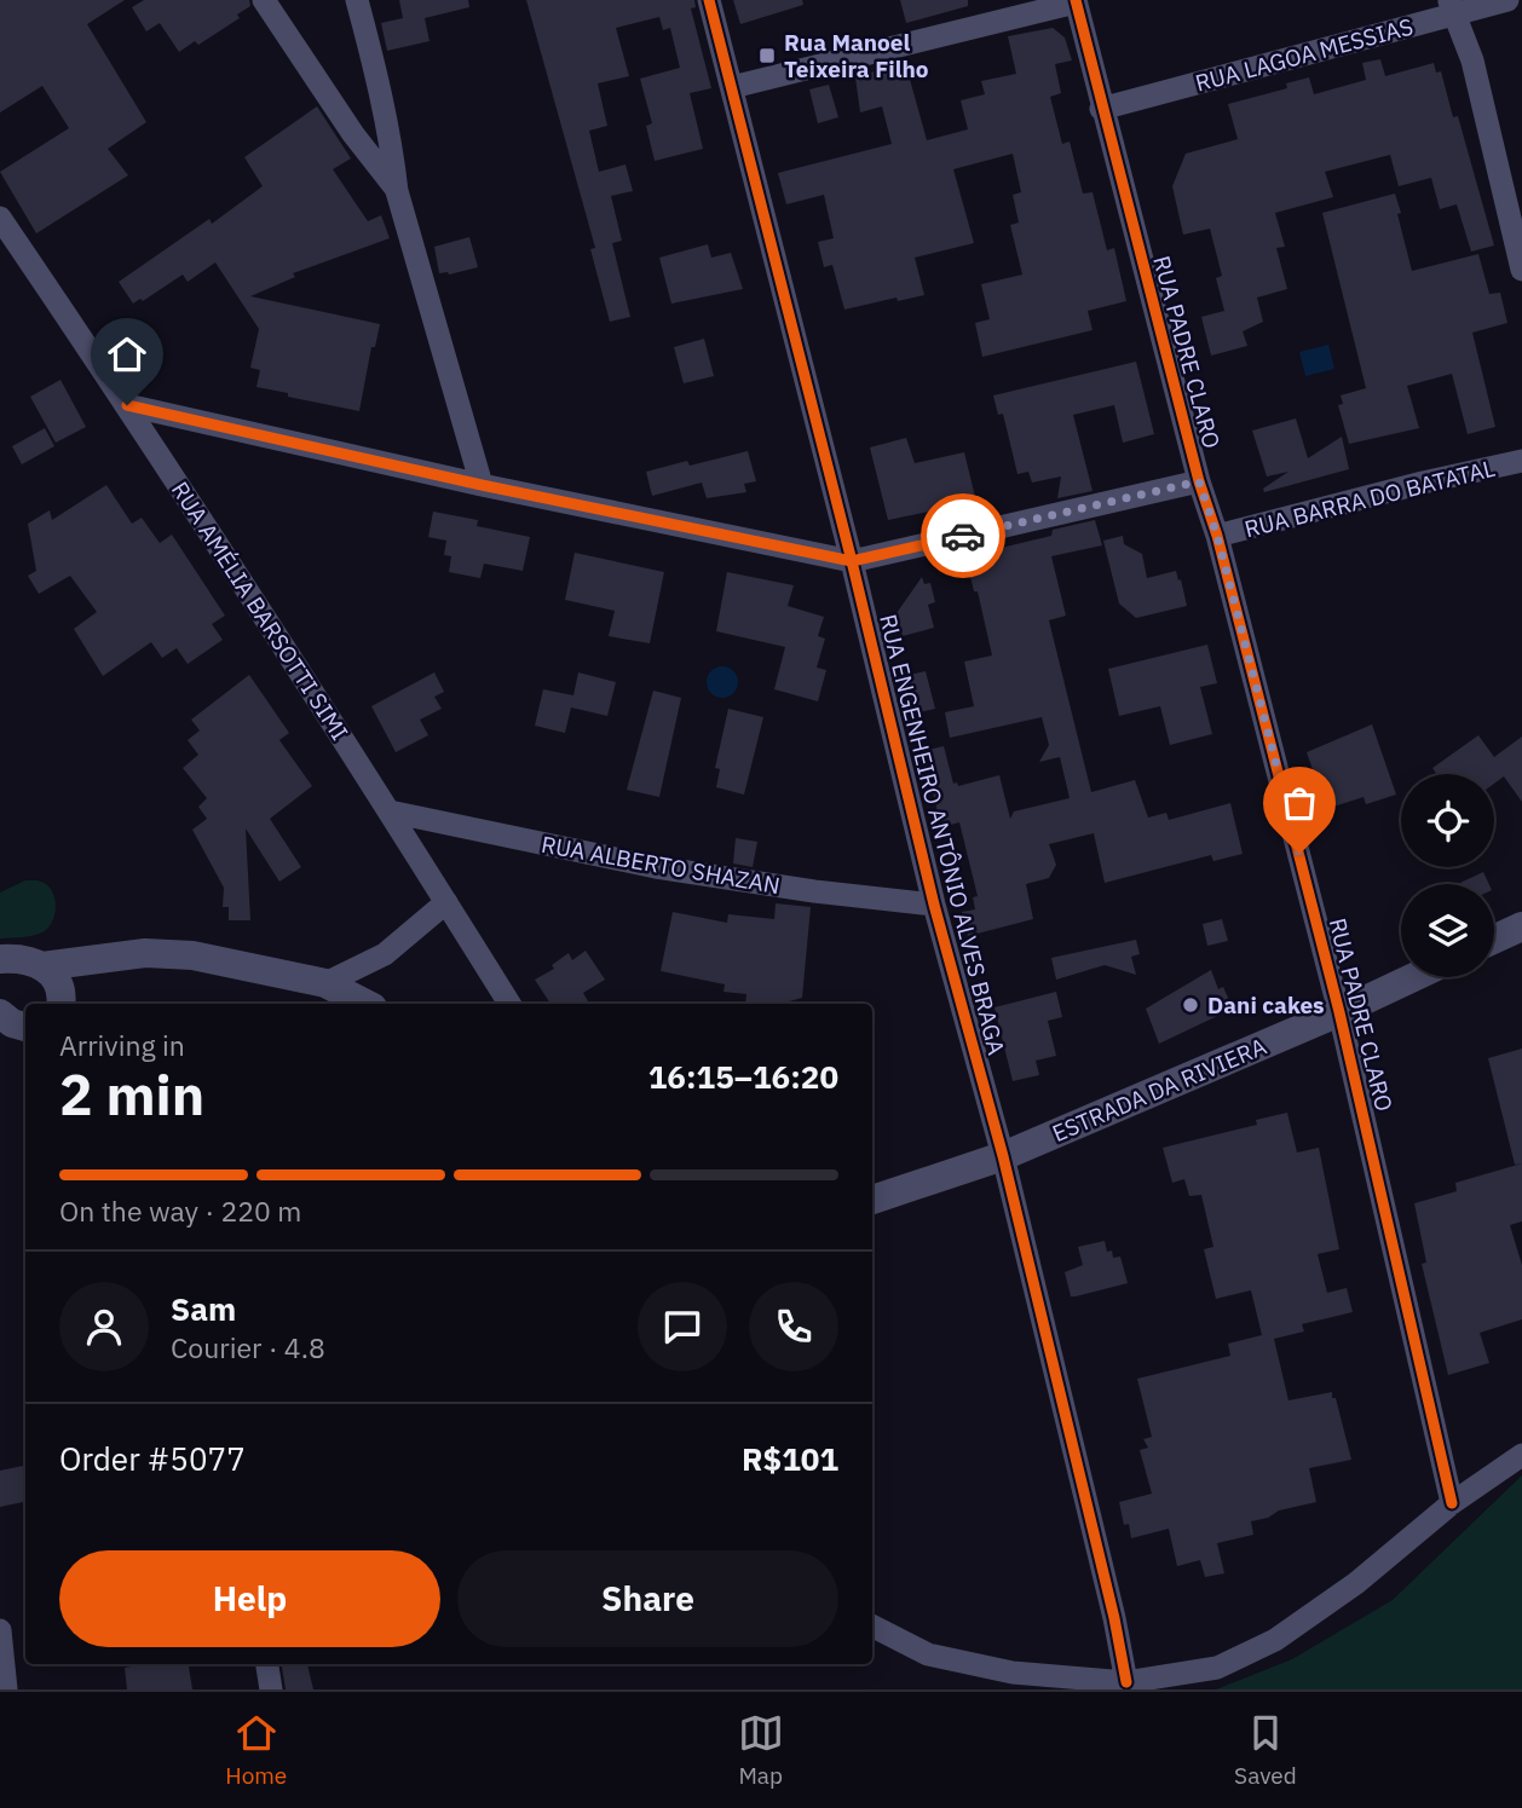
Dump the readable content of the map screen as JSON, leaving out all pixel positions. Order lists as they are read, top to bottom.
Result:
{
  "streets": {
    "street": [
      "RUA LAGOA MESSIAS",
      "RUA PADRE CLARO",
      "RUA BARRA DO BATATAL",
      "RUA AMÉLIA BARSOTTI SIMI",
      "RUA ENGENHEIRO ANTÔNIO ALVES BRAGA",
      "RUA ALBERTO SHAZAN",
      "ESTRADA DA RIVIERA"
    ]
  },
  "crossings": [
    ["RUA LAGOA MESSIAS", "RUA PADRE CLARO"],
    ["RUA PADRE CLARO", "RUA BARRA DO BATATAL"],
    ["RUA PADRE CLARO", "ESTRADA DA RIVIERA"],
    ["RUA AMÉLIA BARSOTTI SIMI", "RUA ALBERTO SHAZAN"],
    ["RUA ENGENHEIRO ANTÔNIO ALVES BRAGA", "RUA ALBERTO SHAZAN"],
    ["RUA ENGENHEIRO ANTÔNIO ALVES BRAGA", "ESTRADA DA RIVIERA"]
  ],
  "places": {
    "transit": ["Rua Manoel Teixeira Filho"],
    "other": ["Dani cakes"]
  },
  "page": {
    "heading": ["2 min", "Arriving in", "16:15–16:20"],
    "panel": [
      "Sam",
      "Courier · 4.8",
      "Order #5077",
      "R$101"
    ],
    "bar": "On the way · 220 m",
    "buttons": ["Help", "Share"],
    "tabs": ["Home", "Map", "Saved"]
  }
}
